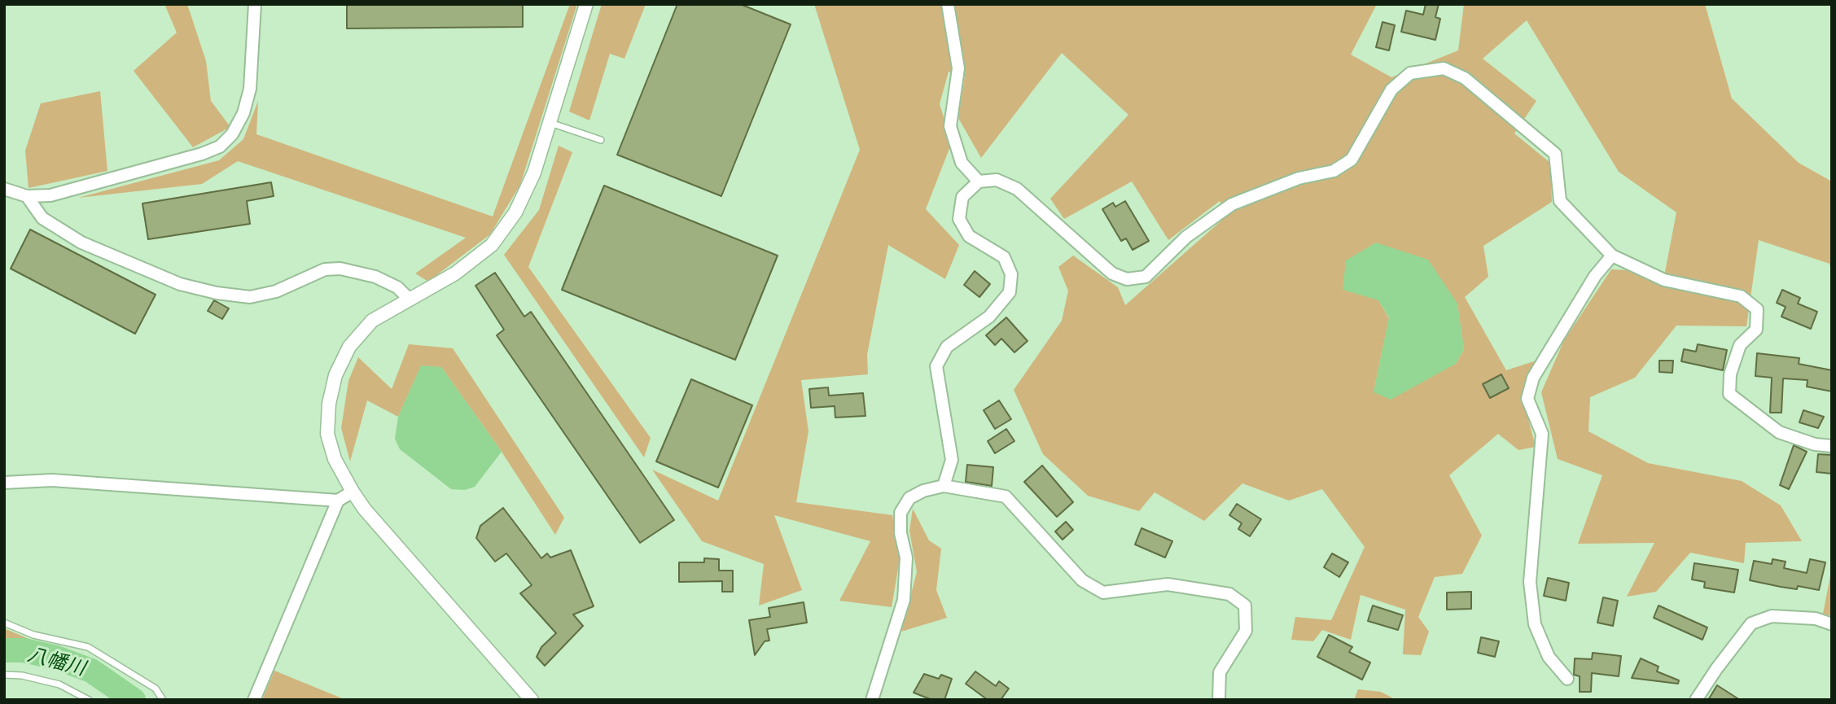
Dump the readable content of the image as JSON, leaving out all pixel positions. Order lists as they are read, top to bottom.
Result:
{
  "water": ["八幡川"]
}
